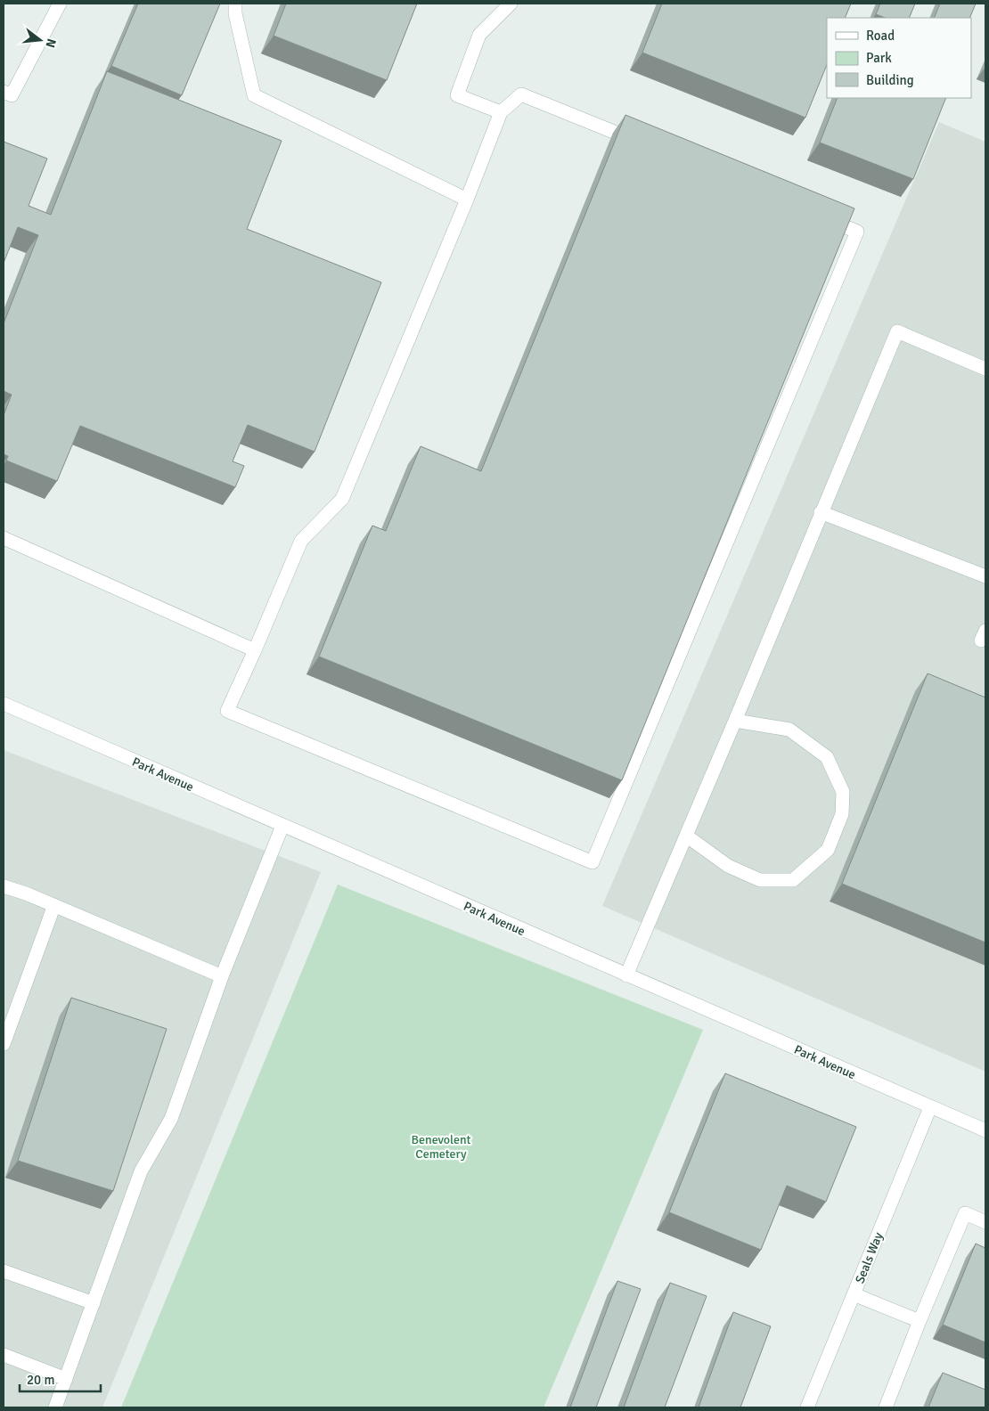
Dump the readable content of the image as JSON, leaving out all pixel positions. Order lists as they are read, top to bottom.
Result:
{
  "streets": {
    "street": ["Park Avenue", "Seals Way"]
  },
  "crossings": [
    ["Park Avenue", "Seals Way"]
  ],
  "parks": ["Benevolent Cemetery"],
  "legend": ["Road", "Park", "Building"],
  "scale_bar": "20 m",
  "north": "right"
}
